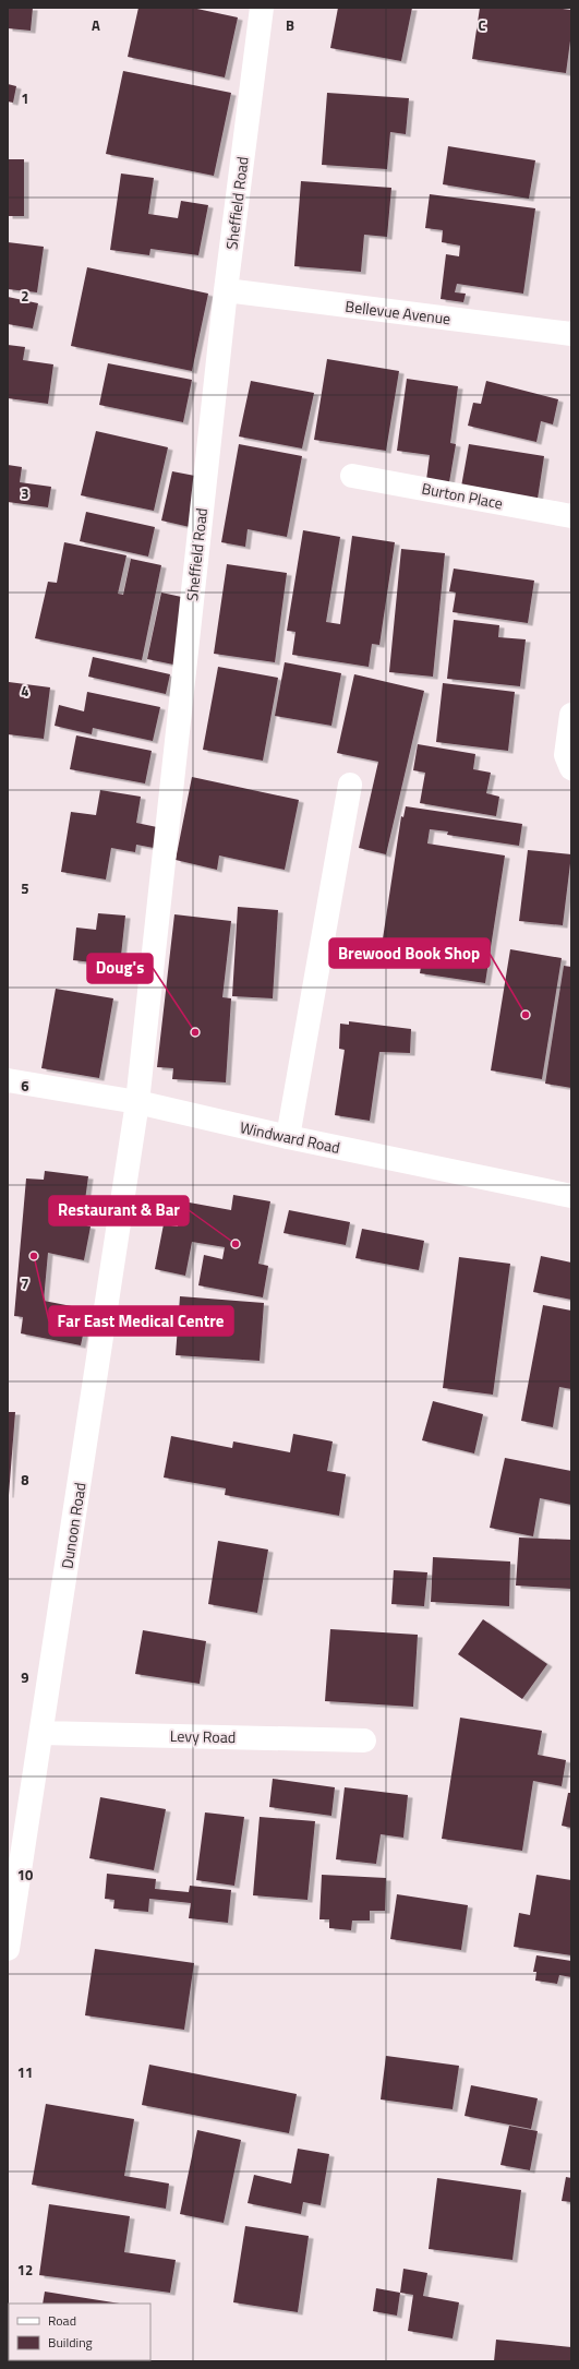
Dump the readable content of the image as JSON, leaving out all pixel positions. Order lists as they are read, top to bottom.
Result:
{
  "streets": {
    "street": [
      "Sheffield Road",
      "Bellevue Avenue",
      "Burton Place",
      "Windward Road",
      "Dunoon Road",
      "Levy Road"
    ]
  },
  "crossings": [
    ["Sheffield Road", "Bellevue Avenue"],
    ["Sheffield Road", "Windward Road"],
    ["Sheffield Road", "Dunoon Road"],
    ["Windward Road", "Dunoon Road"],
    ["Dunoon Road", "Levy Road"]
  ],
  "places": [
    "Brewood Book Shop",
    "Doug's",
    "Restaurant & Bar",
    "Far East Medical Centre"
  ],
  "legend": ["Road", "Building"],
  "grid": {
    "columns": ["A", "B", "C"],
    "rows": [
      "1",
      "2",
      "3",
      "4",
      "5",
      "6",
      "7",
      "8",
      "9",
      "10",
      "11",
      "12"
    ]
  }
}
